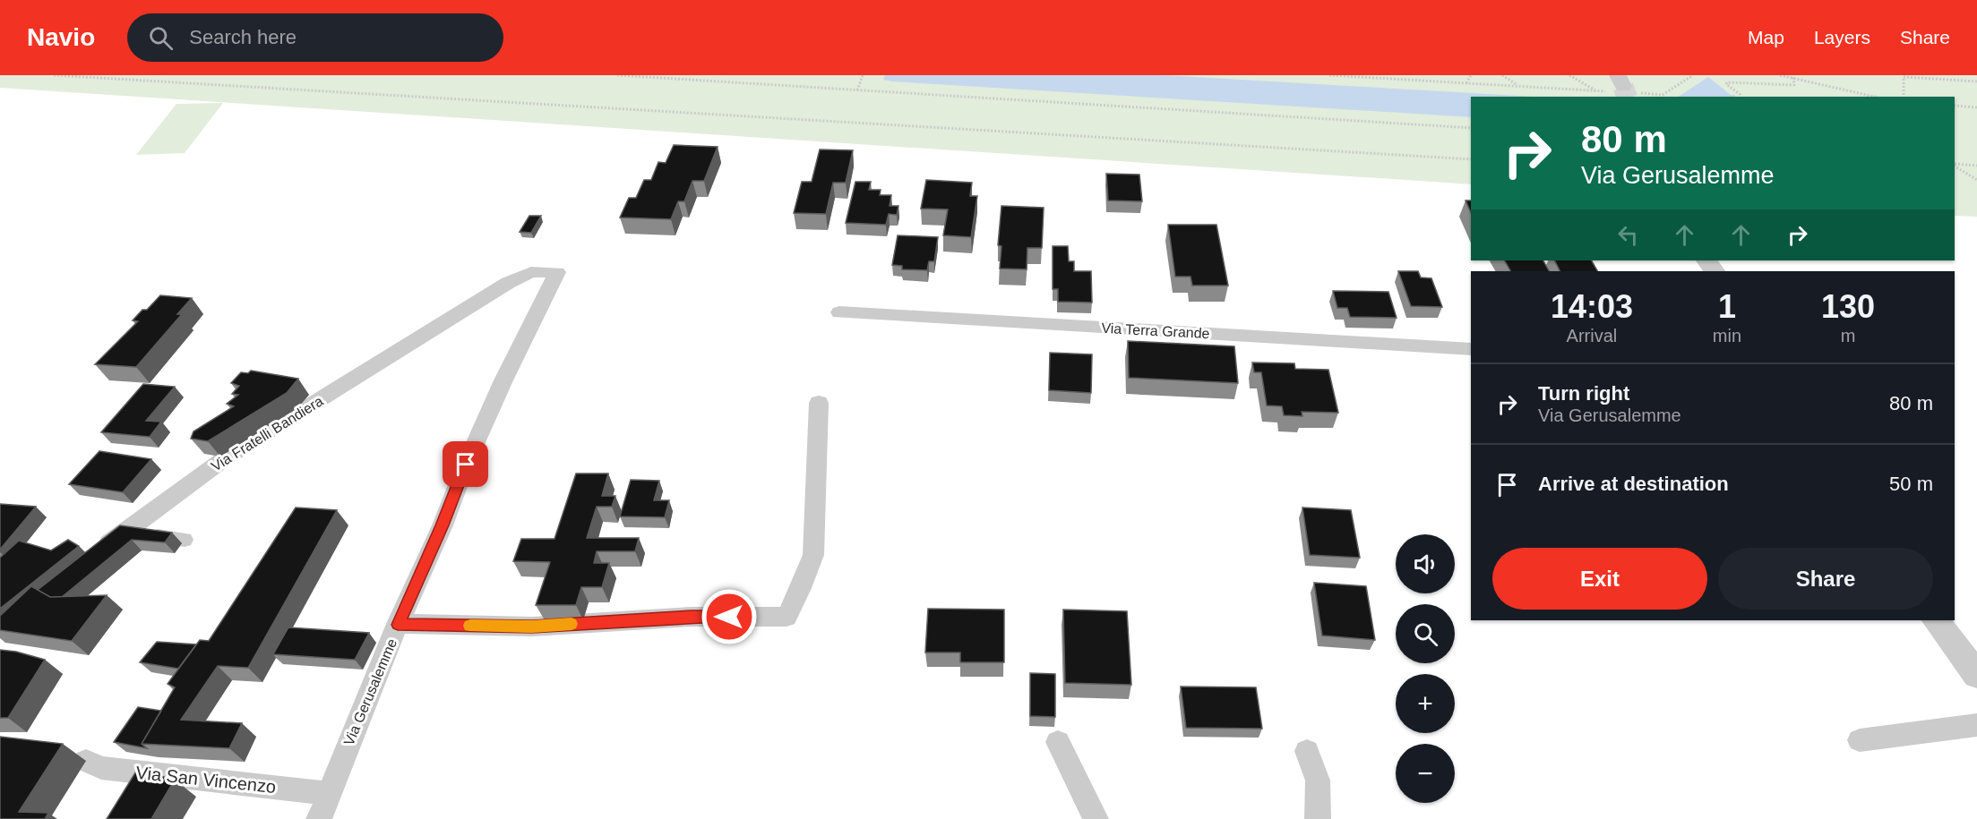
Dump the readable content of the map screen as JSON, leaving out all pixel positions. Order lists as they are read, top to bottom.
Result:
{
  "streets": {
    "street": [
      "Via Terra Grande",
      "Via Fratelli Bandiera",
      "Via Gerusalemme",
      "Via San Vincenzo"
    ]
  },
  "crossings": [
    ["Via Fratelli Bandiera", "Via Gerusalemme"],
    ["Via Gerusalemme", "Via San Vincenzo"]
  ],
  "page": {
    "header": "Navio",
    "search": "Search here",
    "nav": ["Map", "Layers", "Share"],
    "turn": ["80 m", "Via Gerusalemme"],
    "eta": [
      "14:03",
      "Arrival",
      "1",
      "min",
      "130",
      "m"
    ],
    "list": [
      {
        "name": "Turn right",
        "note": "Via Gerusalemme",
        "value": "80 m"
      },
      {
        "name": "Arrive at destination",
        "value": "50 m"
      }
    ],
    "map_buttons": ["+", "−"],
    "buttons": ["Exit", "Share"]
  }
}
